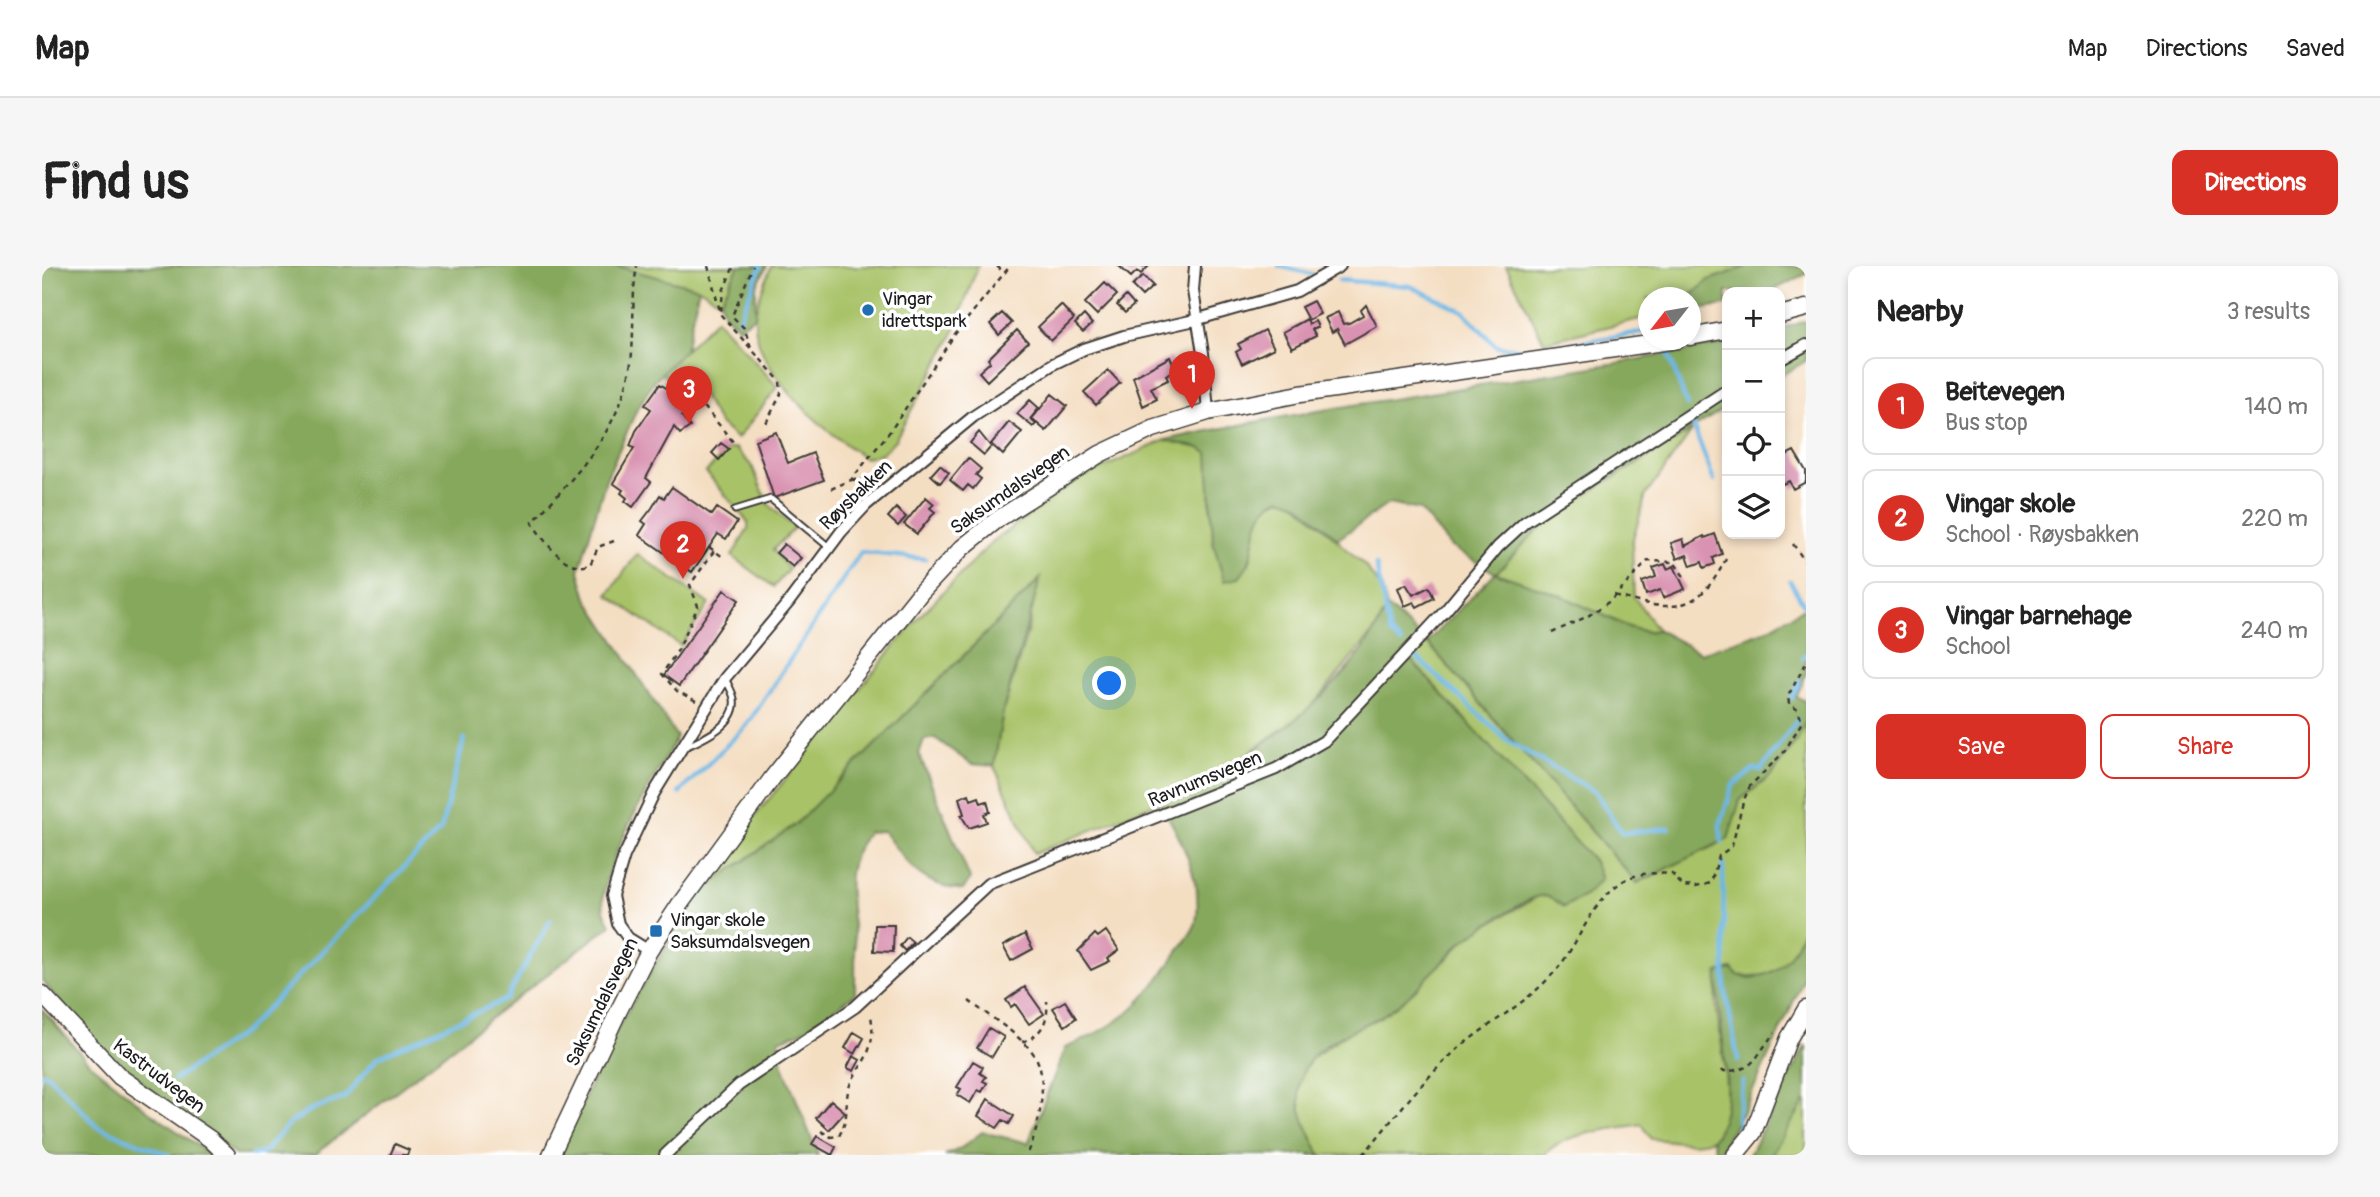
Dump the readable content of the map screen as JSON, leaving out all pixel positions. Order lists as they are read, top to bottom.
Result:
{
  "streets": {
    "main road": ["Saksumdalsvegen", "Kastrudvegen"],
    "street": ["Røysbakken", "Ravnumsvegen"]
  },
  "crossings": [
    ["Saksumdalsvegen", "Røysbakken"]
  ],
  "places": {
    "other": ["Vingar idrettspark"],
    "transit": ["Vingar skole Saksumdalsvegen"]
  },
  "north": "bottom left",
  "page": {
    "header": "Map",
    "nav": ["Map", "Directions", "Saved"],
    "buttons": [
      "Directions",
      ["Save", "Share"]
    ],
    "title": "Find us",
    "heading": ["Nearby", "3 results"],
    "map_buttons": ["+", "−"],
    "pins": ["1", "3", "2"],
    "list": [
      {
        "mark": "1",
        "name": "Beitevegen",
        "note": "Bus stop",
        "value": "140 m"
      },
      {
        "mark": "2",
        "name": "Vingar skole",
        "note": "School · Røysbakken",
        "value": "220 m"
      },
      {
        "mark": "3",
        "name": "Vingar barnehage",
        "note": "School",
        "value": "240 m"
      }
    ]
  }
}
